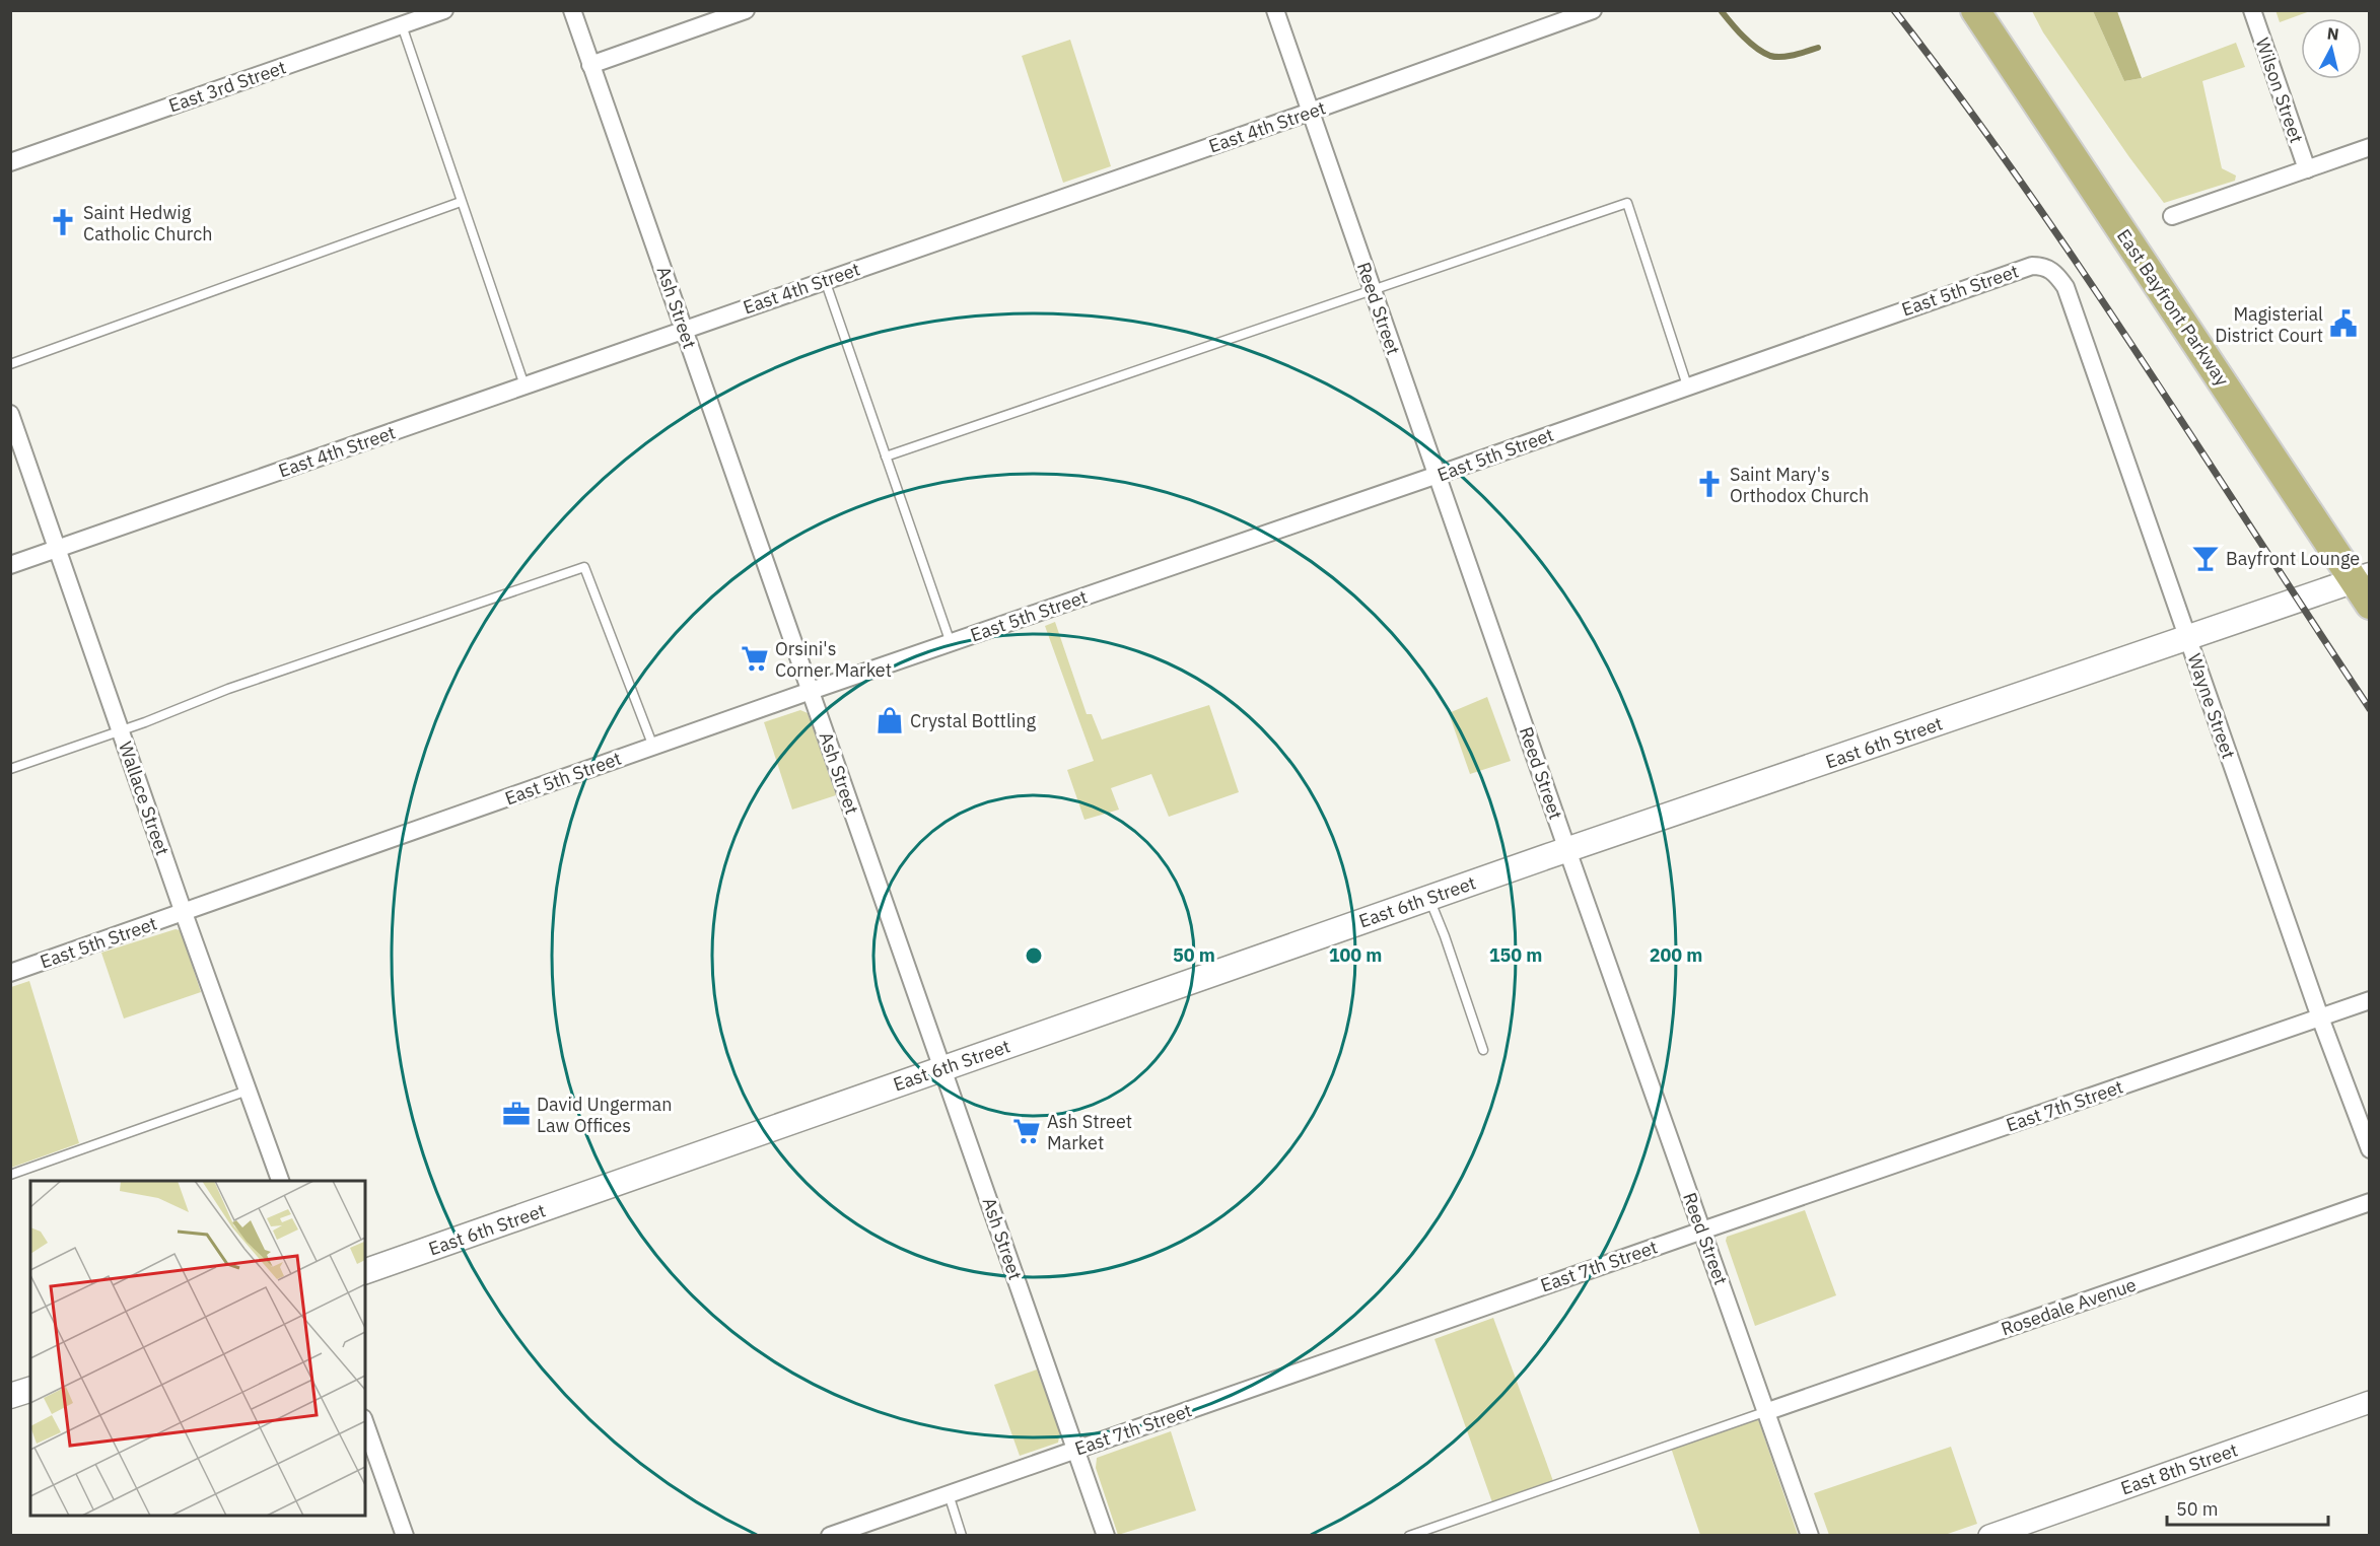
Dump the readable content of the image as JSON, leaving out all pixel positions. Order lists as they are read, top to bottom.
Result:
{
  "streets": {
    "highway": ["East Bayfront Parkway"],
    "main road": ["East 6th Street"],
    "street": [
      "East 3rd Street",
      "Wilson Street",
      "East 4th Street",
      "East 5th Street",
      "Ash Street",
      "Reed Street",
      "Wayne Street",
      "Wallace Street",
      "East 7th Street",
      "Rosedale Avenue",
      "East 8th Street"
    ]
  },
  "crossings": [
    ["East 4th Street", "Ash Street"],
    ["East 4th Street", "Reed Street"],
    ["East 4th Street", "Wallace Street"],
    ["East 5th Street", "Ash Street"],
    ["East 5th Street", "Reed Street"],
    ["East 5th Street", "Wayne Street"],
    ["East 5th Street", "Wallace Street"],
    ["Ash Street", "East 6th Street"],
    ["Ash Street", "East 7th Street"],
    ["East Bayfront Parkway", "East 6th Street"],
    ["Reed Street", "East 6th Street"],
    ["Reed Street", "East 7th Street"],
    ["Reed Street", "Rosedale Avenue"],
    ["Wayne Street", "East 6th Street"],
    ["Wayne Street", "East 7th Street"]
  ],
  "places": {
    "church": ["Saint Hedwig Catholic Church", "Saint Mary's Orthodox Church"],
    "public building": ["Magisterial District Court"],
    "bar": ["Bayfront Lounge"],
    "supermarket": ["Orsini's Corner Market", "Ash Street Market"],
    "shop": ["Crystal Bottling"],
    "office": ["David Ungerman Law Offices"]
  },
  "scale_bar": "50 m",
  "north": "top",
  "rings": [
    "50 m",
    "100 m",
    "150 m",
    "200 m"
  ]
}
